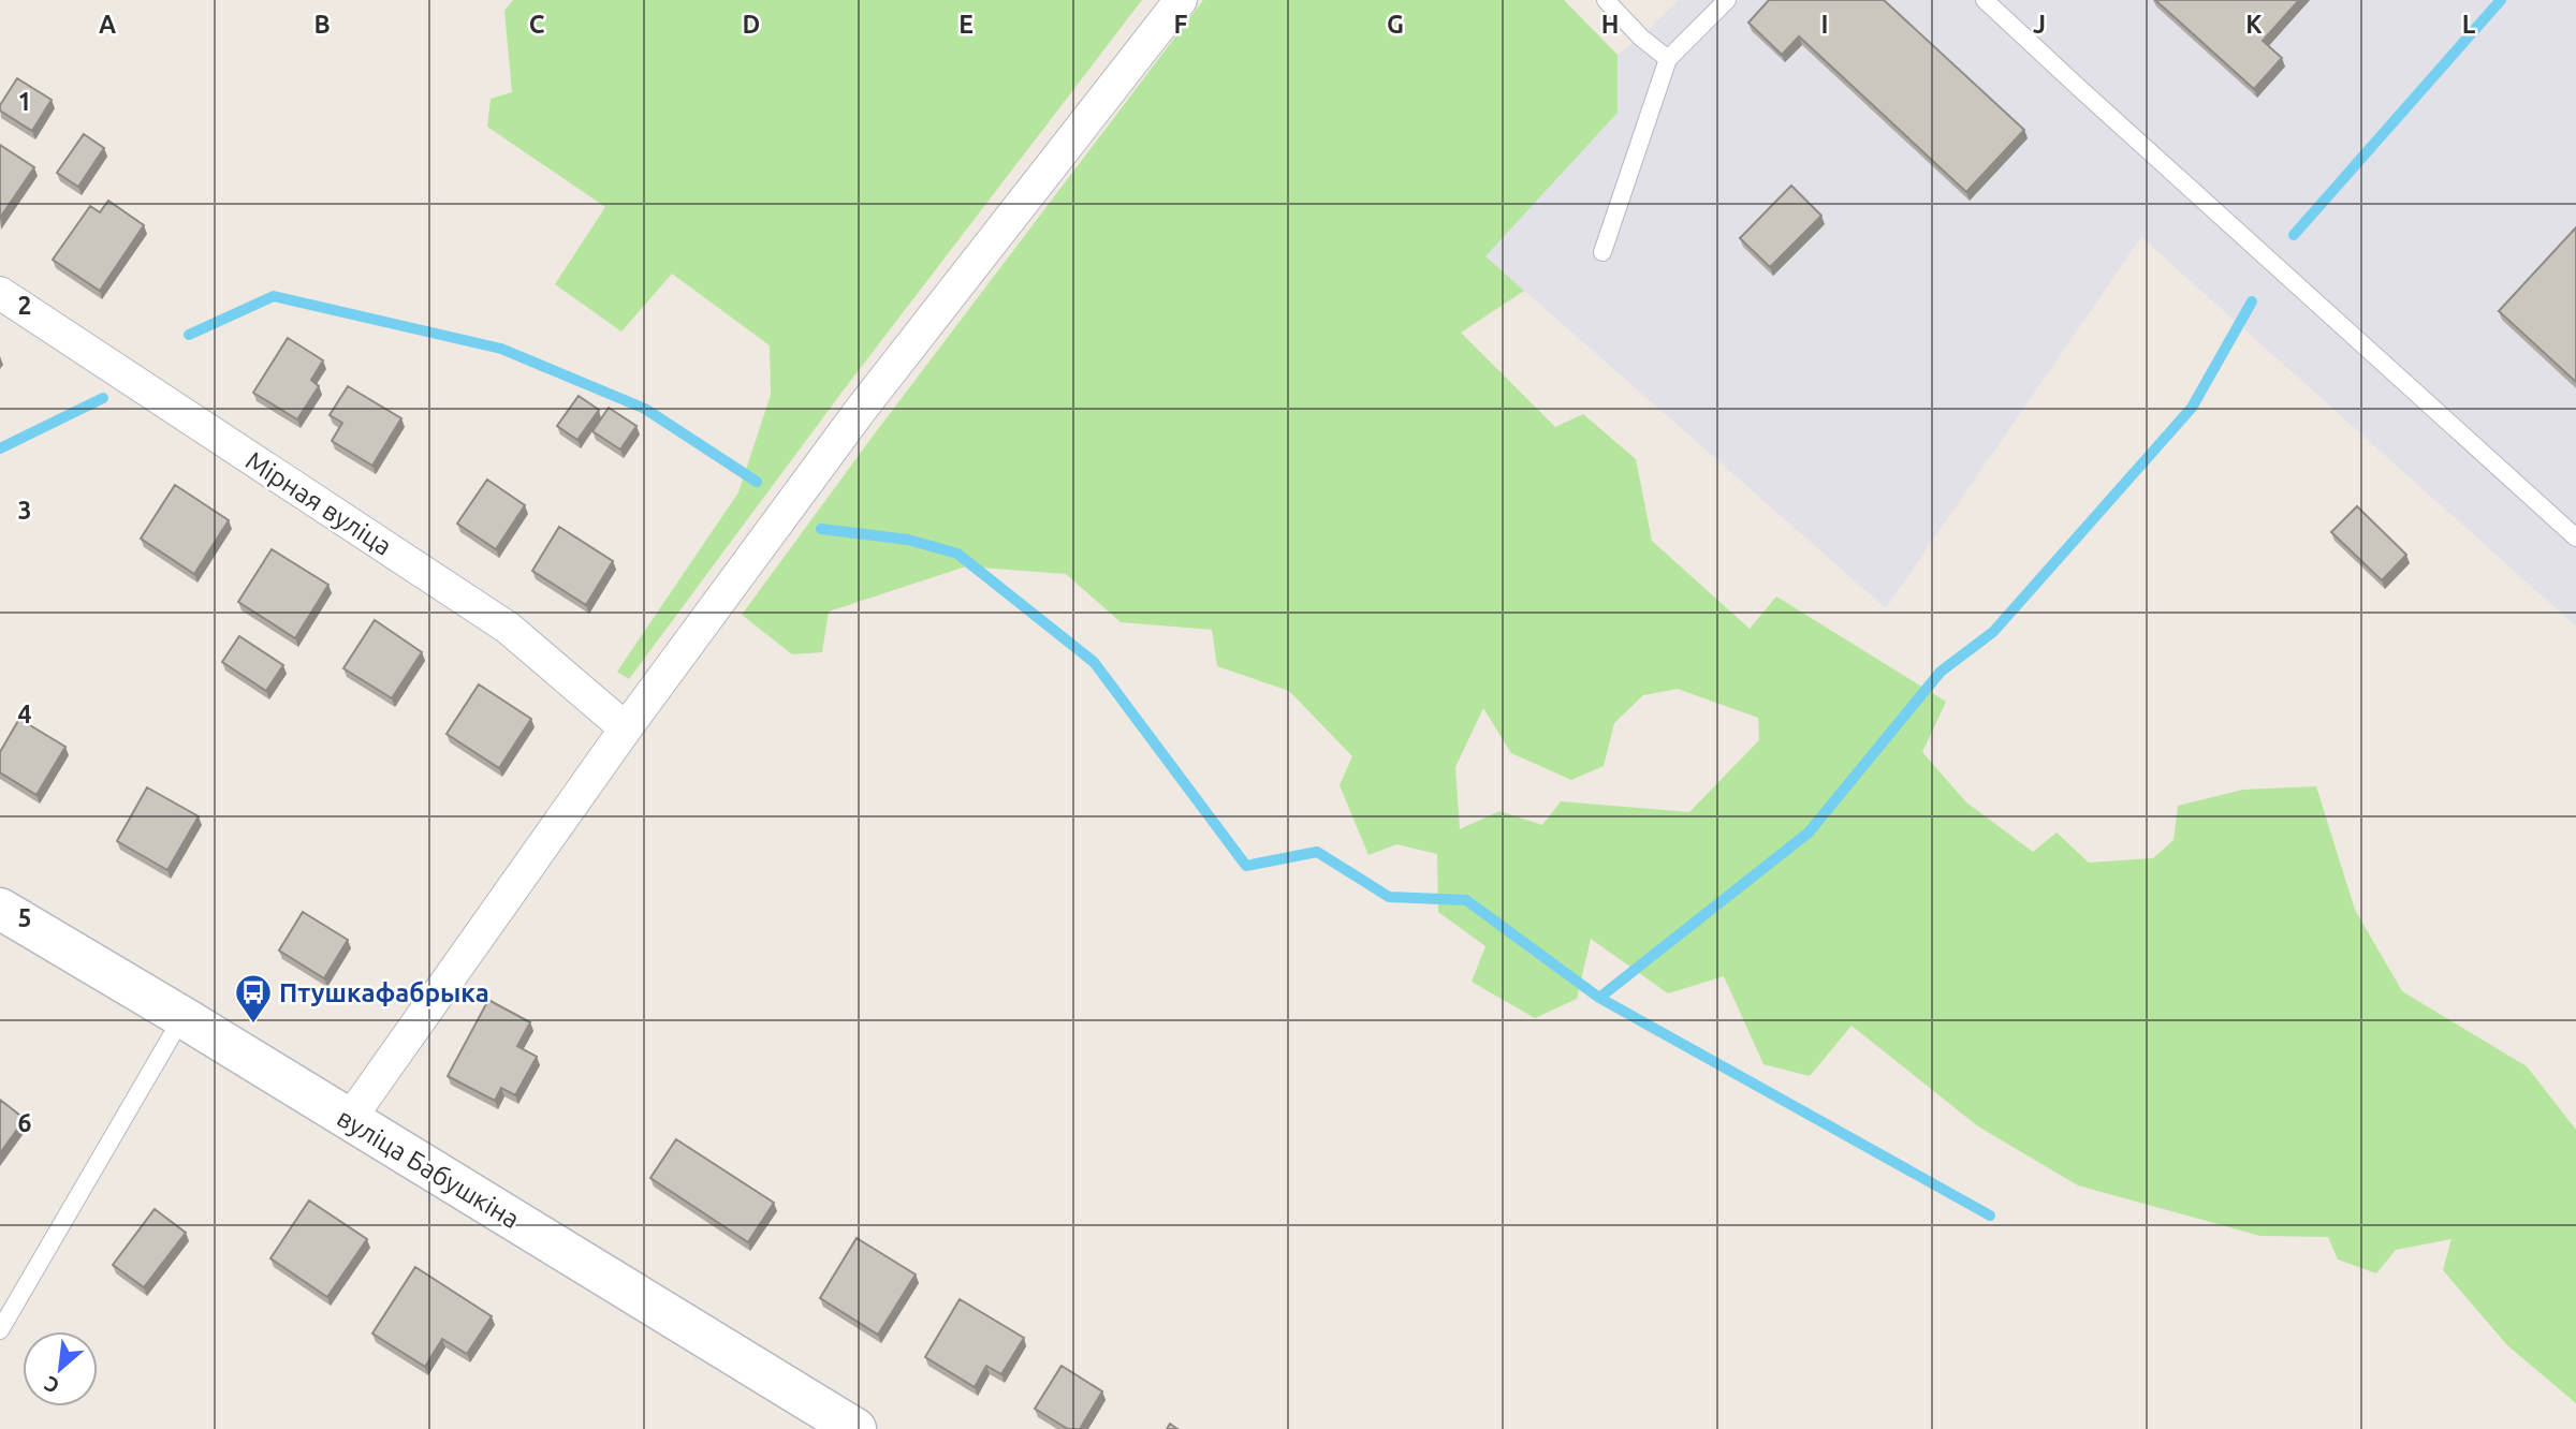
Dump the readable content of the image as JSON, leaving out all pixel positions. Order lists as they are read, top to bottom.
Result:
{
  "streets": {
    "street": ["Мірная вуліца", "вуліца Бабушкіна"]
  },
  "places": {
    "bus stop": ["Птушкафабрыка"]
  },
  "north": "bottom left",
  "grid": {
    "columns": [
      "A",
      "B",
      "C",
      "D",
      "E",
      "F",
      "G",
      "H",
      "I",
      "J",
      "K",
      "L"
    ],
    "rows": [
      "1",
      "2",
      "3",
      "4",
      "5",
      "6"
    ]
  }
}
